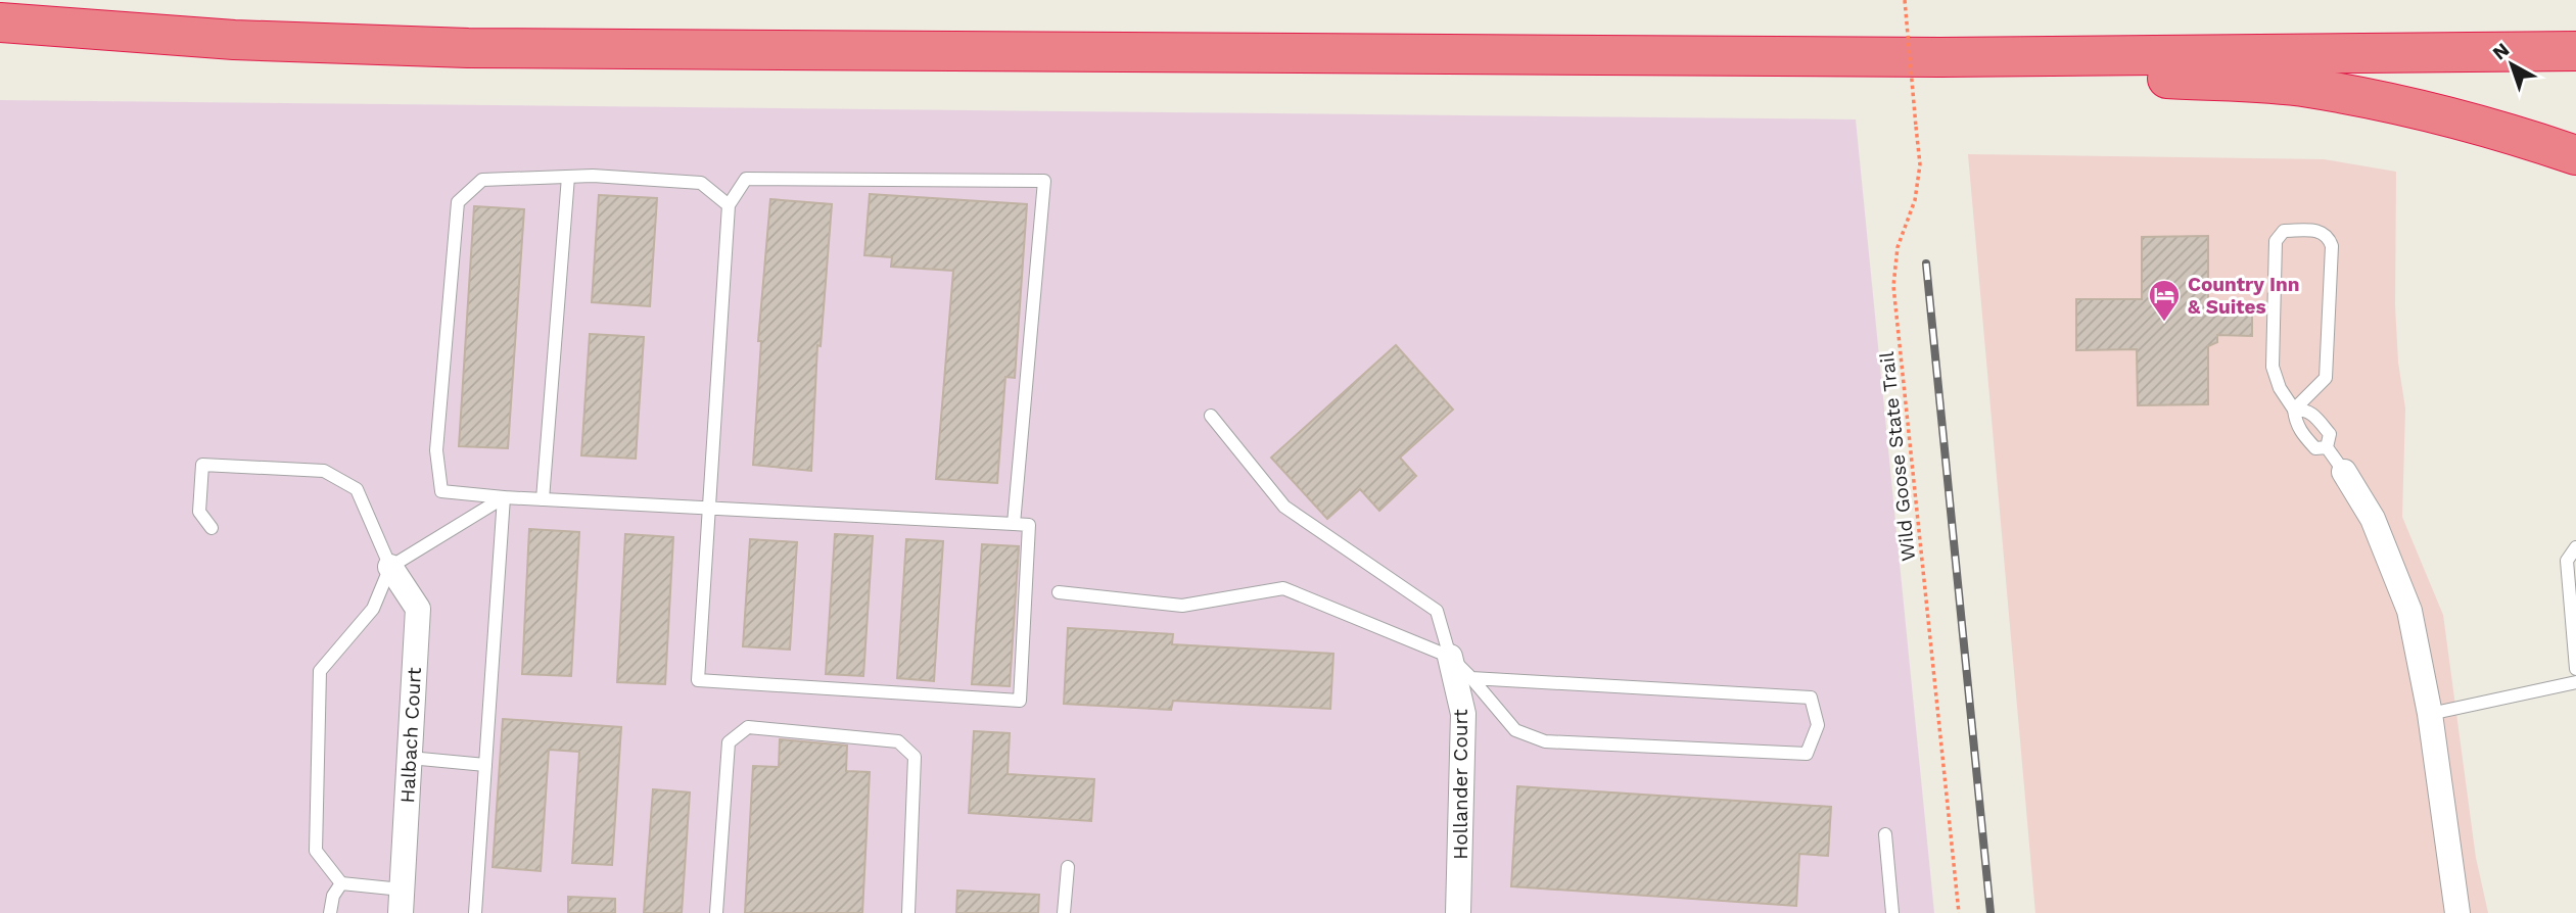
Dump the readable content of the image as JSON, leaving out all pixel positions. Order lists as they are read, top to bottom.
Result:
{
  "streets": {
    "street": ["Halbach Court", "Hollander Court"],
    "path": ["Wild Goose State Trail"]
  },
  "places": {
    "hotel": ["Country Inn & Suites"]
  },
  "north": "top left"
}
